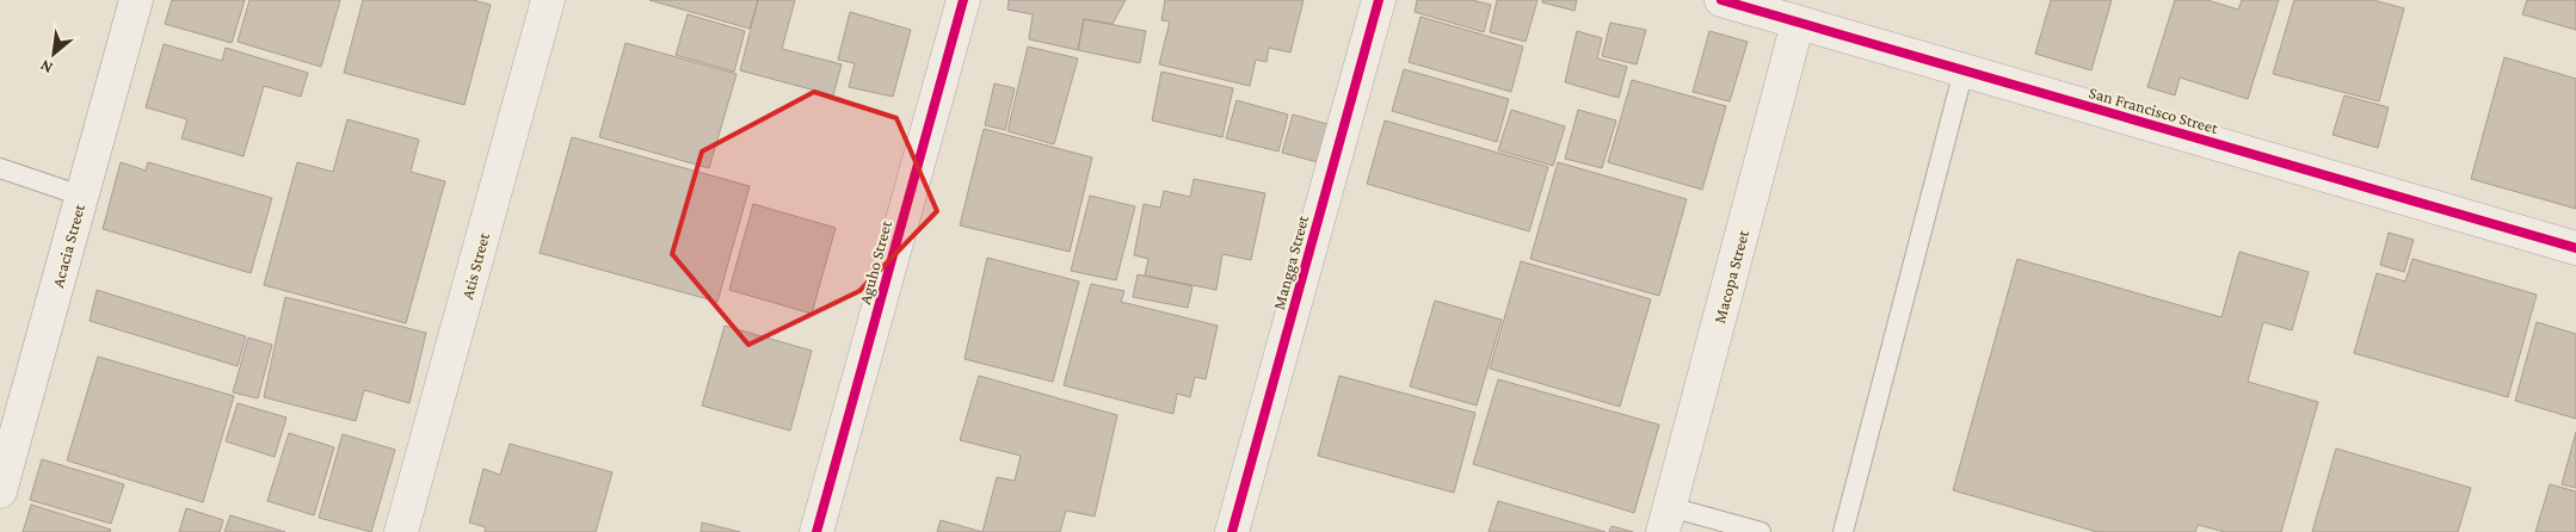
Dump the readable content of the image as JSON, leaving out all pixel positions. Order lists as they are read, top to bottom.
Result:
{
  "streets": {
    "street": [
      "San Francisco Street",
      "Acacia Street",
      "Aguho Street",
      "Mangga Street",
      "Atis Street",
      "Macopa Street"
    ]
  },
  "crossings": [
    ["San Francisco Street", "Macopa Street"]
  ],
  "north": "bottom left"
}
